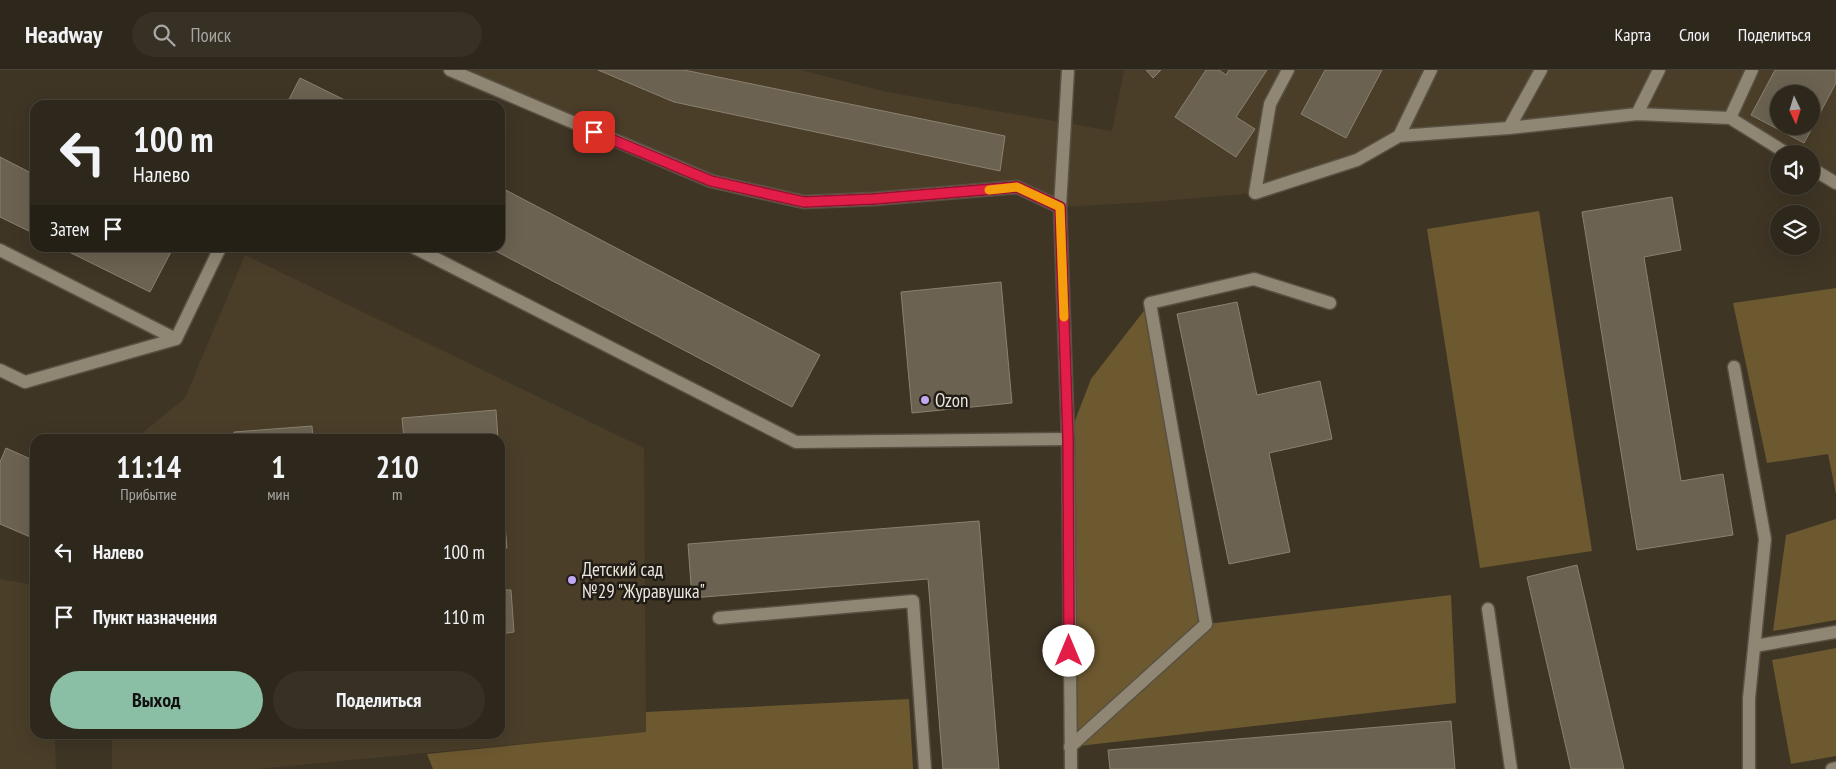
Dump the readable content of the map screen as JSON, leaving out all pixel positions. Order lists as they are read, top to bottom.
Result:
{
  "places": ["Ozon", "Детский сад №29 \"Журавушка\""],
  "north": "bottom",
  "page": {
    "header": "Headway",
    "search": "Поиск",
    "nav": ["Карта", "Слои", "Поделиться"],
    "turn": ["100 m", "Налево"],
    "then": "Затем",
    "eta": [
      "11:14",
      "Прибытие",
      "1",
      "мин",
      "210",
      "m"
    ],
    "list": [
      {
        "name": "Налево",
        "value": "100 m"
      },
      {
        "name": "Пункт назначения",
        "value": "110 m"
      }
    ],
    "buttons": ["Выход", "Поделиться"]
  }
}
